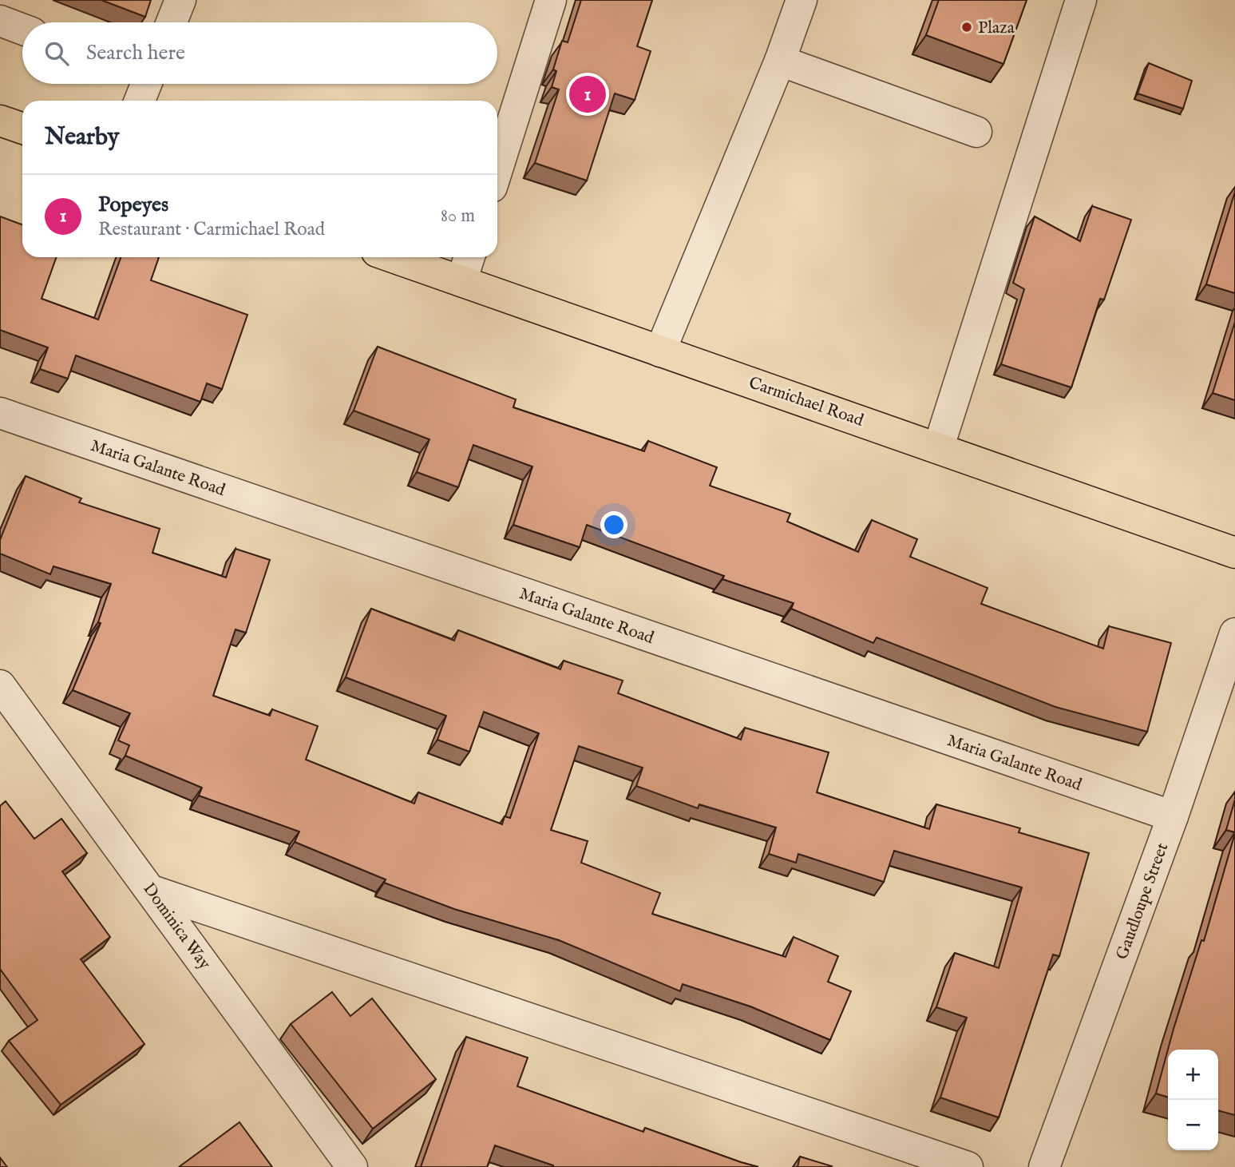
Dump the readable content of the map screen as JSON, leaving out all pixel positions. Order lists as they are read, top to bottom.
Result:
{
  "streets": {
    "main road": ["Carmichael Road"],
    "street": ["Maria Galante Road", "Gaudloupe Street", "Dominica Way"]
  },
  "crossings": [
    ["Maria Galante Road", "Gaudloupe Street"]
  ],
  "places": ["Plaza"],
  "page": {
    "search": "Search here",
    "pins": "1",
    "heading": "Nearby",
    "list": [
      {
        "mark": "1",
        "name": "Popeyes",
        "note": "Restaurant · Carmichael Road",
        "value": "80 m"
      }
    ],
    "map_buttons": ["+", "−"]
  }
}
